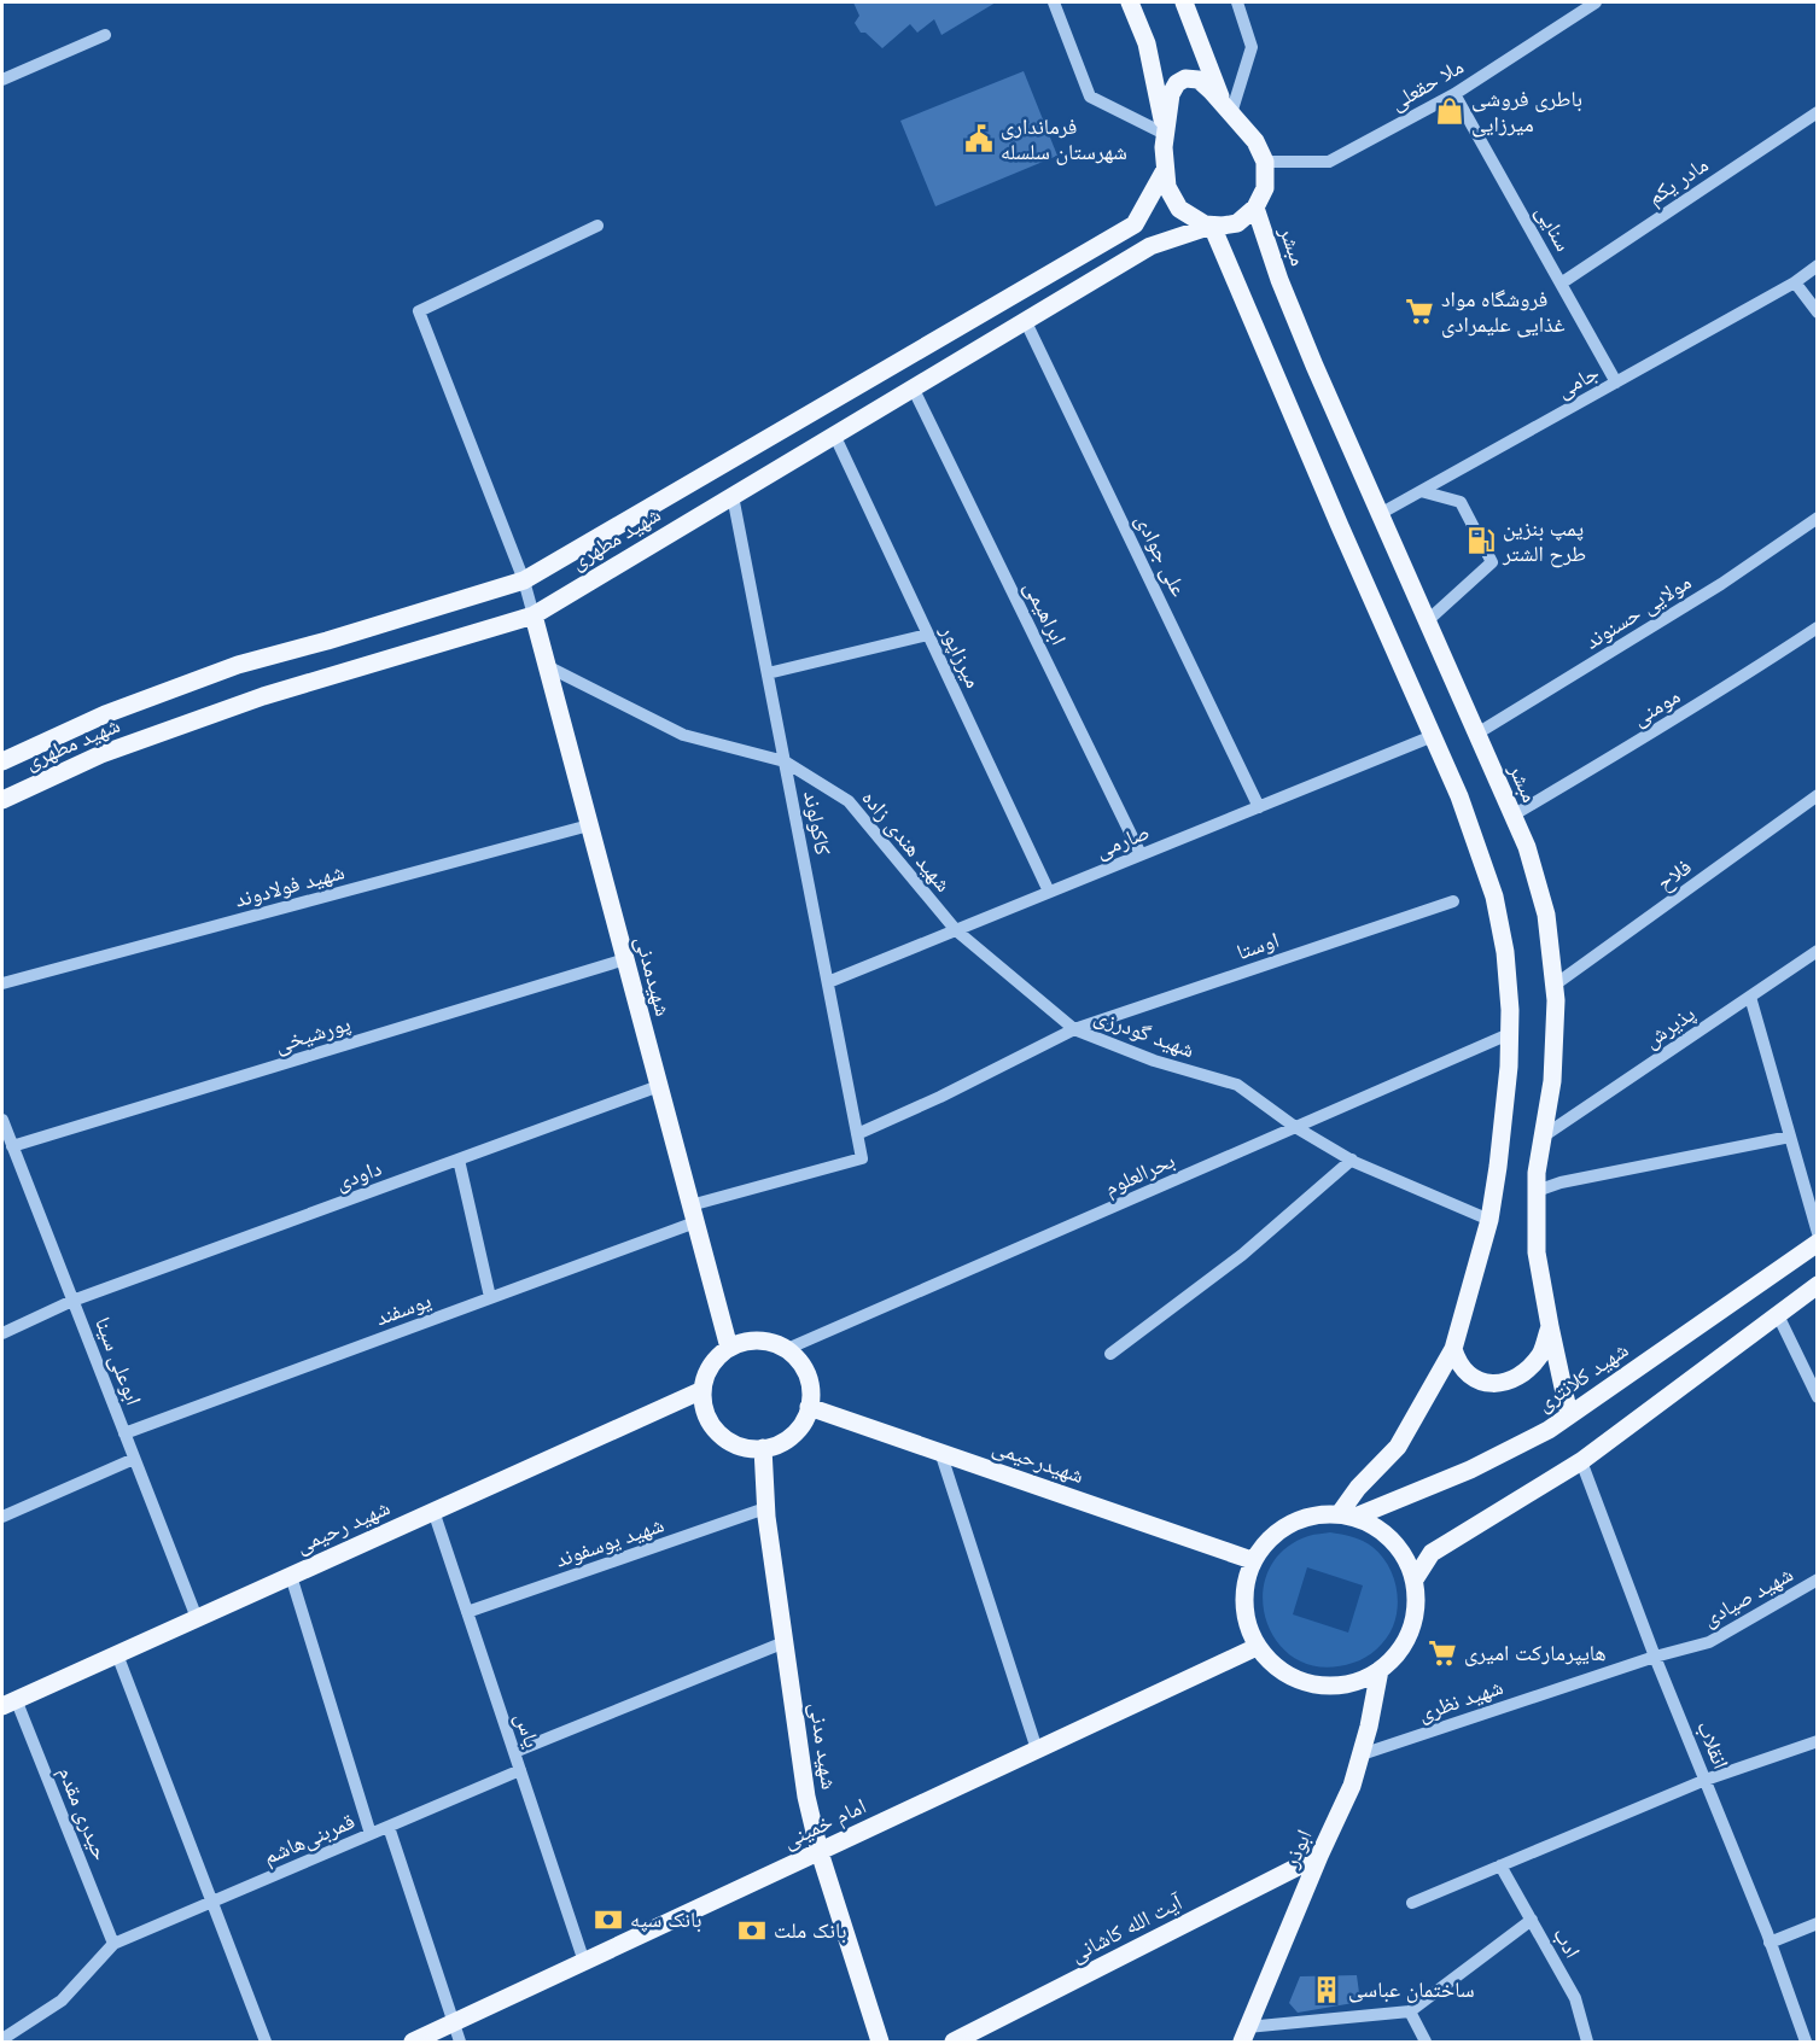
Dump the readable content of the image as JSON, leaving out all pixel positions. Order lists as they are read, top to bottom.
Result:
{
  "streets": {
    "main road": [
      "مبشر",
      "شهید مطهری",
      "شهیدمدنی",
      "شهید کلانتری",
      "شهیدرحیمی",
      "شهید رحیمی",
      "شهید مدنی",
      "امام خمینی",
      "ابوذر",
      "آیت الله کاشانی"
    ],
    "street": [
      "ملا حقعلی",
      "مادر یکم",
      "سنایی",
      "جامی",
      "علی جوادی",
      "مولایی حسنوند",
      "ابراهیمی",
      "میرزاپور",
      "مومنی",
      "کاکولوند",
      "شهید هندی زاده",
      "صارمی",
      "فلاح",
      "شهید فولادوند",
      "اوستا",
      "پذیرش",
      "شهید گودرزی",
      "پورشیخی",
      "بحرالعلوم",
      "داودی",
      "یوسفند",
      "ابوعلی سینا",
      "شهید یوسفوند",
      "شهید صیادی",
      "شهید نظری",
      "یاس",
      "انقلاب",
      "حیدری مقدم",
      "قمربنی‌هاشم",
      "ادب"
    ]
  },
  "crossings": [
    ["ملا حقعلی", "سنایی"],
    ["ملا حقعلی", "مبشر"],
    ["ملا حقعلی", "شهید مطهری"],
    ["مادر یکم", "سنایی"],
    ["سنایی", "جامی"],
    ["مبشر", "جامی"],
    ["مبشر", "شهید مطهری"],
    ["مبشر", "مولایی حسنوند"],
    ["مبشر", "مومنی"],
    ["مبشر", "فلاح"],
    ["مبشر", "پذیرش"],
    ["مبشر", "شهید کلانتری"],
    ["شهید مطهری", "علی جوادی"],
    ["شهید مطهری", "ابراهیمی"],
    ["شهید مطهری", "میرزاپور"],
    ["شهید مطهری", "کاکولوند"],
    ["شهید مطهری", "شهیدمدنی"],
    ["علی جوادی", "صارمی"],
    ["ابراهیمی", "صارمی"],
    ["میرزاپور", "صارمی"],
    ["کاکولوند", "شهید هندی زاده"],
    ["کاکولوند", "صارمی"],
    ["کاکولوند", "اوستا"],
    ["کاکولوند", "یوسفند"],
    ["شهید هندی زاده", "صارمی"],
    ["شهید هندی زاده", "شهیدمدنی"],
    ["شهید هندی زاده", "شهید گودرزی"],
    ["صارمی", "شهید گودرزی"],
    ["شهید فولادوند", "شهیدمدنی"],
    ["اوستا", "شهید گودرزی"],
    ["شهیدمدنی", "پورشیخی"],
    ["شهیدمدنی", "بحرالعلوم"],
    ["شهیدمدنی", "داودی"],
    ["شهیدمدنی", "یوسفند"],
    ["شهیدمدنی", "شهیدرحیمی"],
    ["شهیدمدنی", "شهید رحیمی"],
    ["شهیدمدنی", "شهید مدنی"],
    ["شهید گودرزی", "بحرالعلوم"],
    ["پورشیخی", "ابوعلی سینا"],
    ["بحرالعلوم", "شهیدرحیمی"],
    ["بحرالعلوم", "شهید رحیمی"],
    ["بحرالعلوم", "شهید مدنی"],
    ["داودی", "ابوعلی سینا"],
    ["یوسفند", "ابوعلی سینا"],
    ["ابوعلی سینا", "شهید رحیمی"],
    ["شهید کلانتری", "شهیدرحیمی"],
    ["شهید کلانتری", "امام خمینی"],
    ["شهید کلانتری", "ابوذر"],
    ["شهیدرحیمی", "شهید رحیمی"],
    ["شهیدرحیمی", "شهید مدنی"],
    ["شهیدرحیمی", "امام خمینی"],
    ["شهیدرحیمی", "ابوذر"],
    ["شهید رحیمی", "یاس"],
    ["شهید رحیمی", "شهید مدنی"],
    ["شهید رحیمی", "حیدری مقدم"],
    ["شهید یوسفوند", "یاس"],
    ["شهید یوسفوند", "شهید مدنی"],
    ["شهید صیادی", "شهید نظری"],
    ["شهید صیادی", "انقلاب"],
    ["شهید نظری", "انقلاب"],
    ["شهید نظری", "ابوذر"],
    ["یاس", "امام خمینی"],
    ["یاس", "قمربنی‌هاشم"],
    ["شهید مدنی", "امام خمینی"],
    ["حیدری مقدم", "قمربنی‌هاشم"],
    ["امام خمینی", "ابوذر"],
    ["ابوذر", "آیت الله کاشانی"]
  ],
  "places": {
    "shop": ["باطری فروشی میرزایی"],
    "public building": ["فرمانداری شهرستان سلسله"],
    "supermarket": ["فروشگاه مواد غذایی علیمرادی", "هایپرمارکت امیری"],
    "fuel station": ["پمپ بنزین طرح الشتر"],
    "bank": ["بانک سپه", "بانک ملت"],
    "building": ["ساختمان عباسی"]
  }
}
